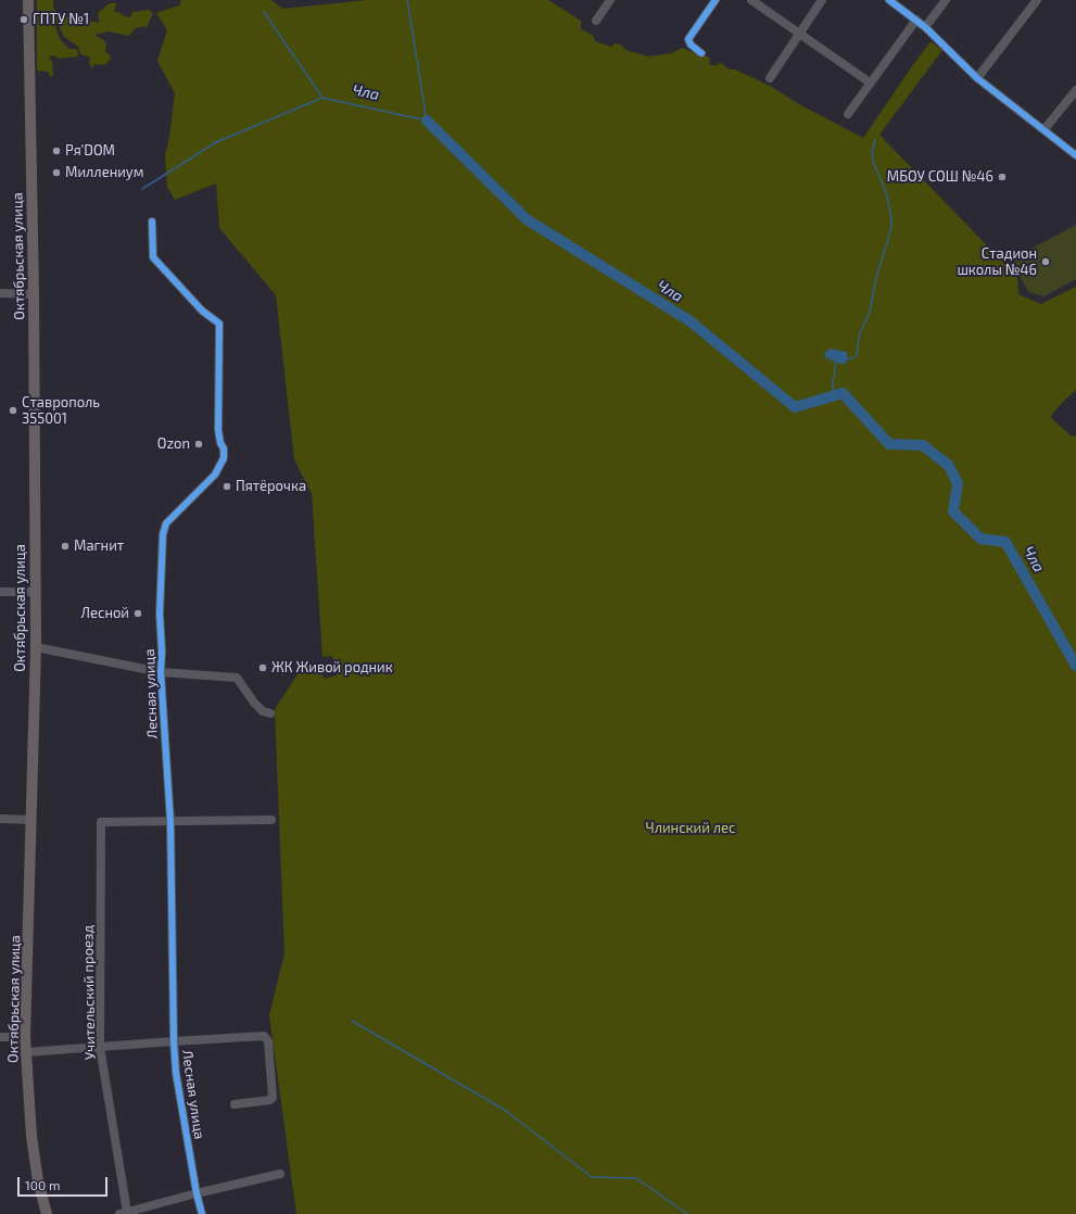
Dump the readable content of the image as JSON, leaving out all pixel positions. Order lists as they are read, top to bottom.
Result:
{
  "streets": {
    "main road": ["Октябрьская улица"],
    "street": ["Лесная улица", "Учительский проезд"]
  },
  "crossings": [
    ["Лесная улица", "Учительский проезд"]
  ],
  "water": ["Чла"],
  "parks": ["Члинский лес"],
  "places": [
    "ГПТУ №1",
    "Ря'DOM",
    "Миллениум",
    "МБОУ СОШ №46",
    "Стадион школы №46",
    "Ставрополь 355001",
    "Ozon",
    "Пятёрочка",
    "Магнит",
    "Лесной",
    "ЖК Живой родник"
  ],
  "scale_bar": "100 m"
}
